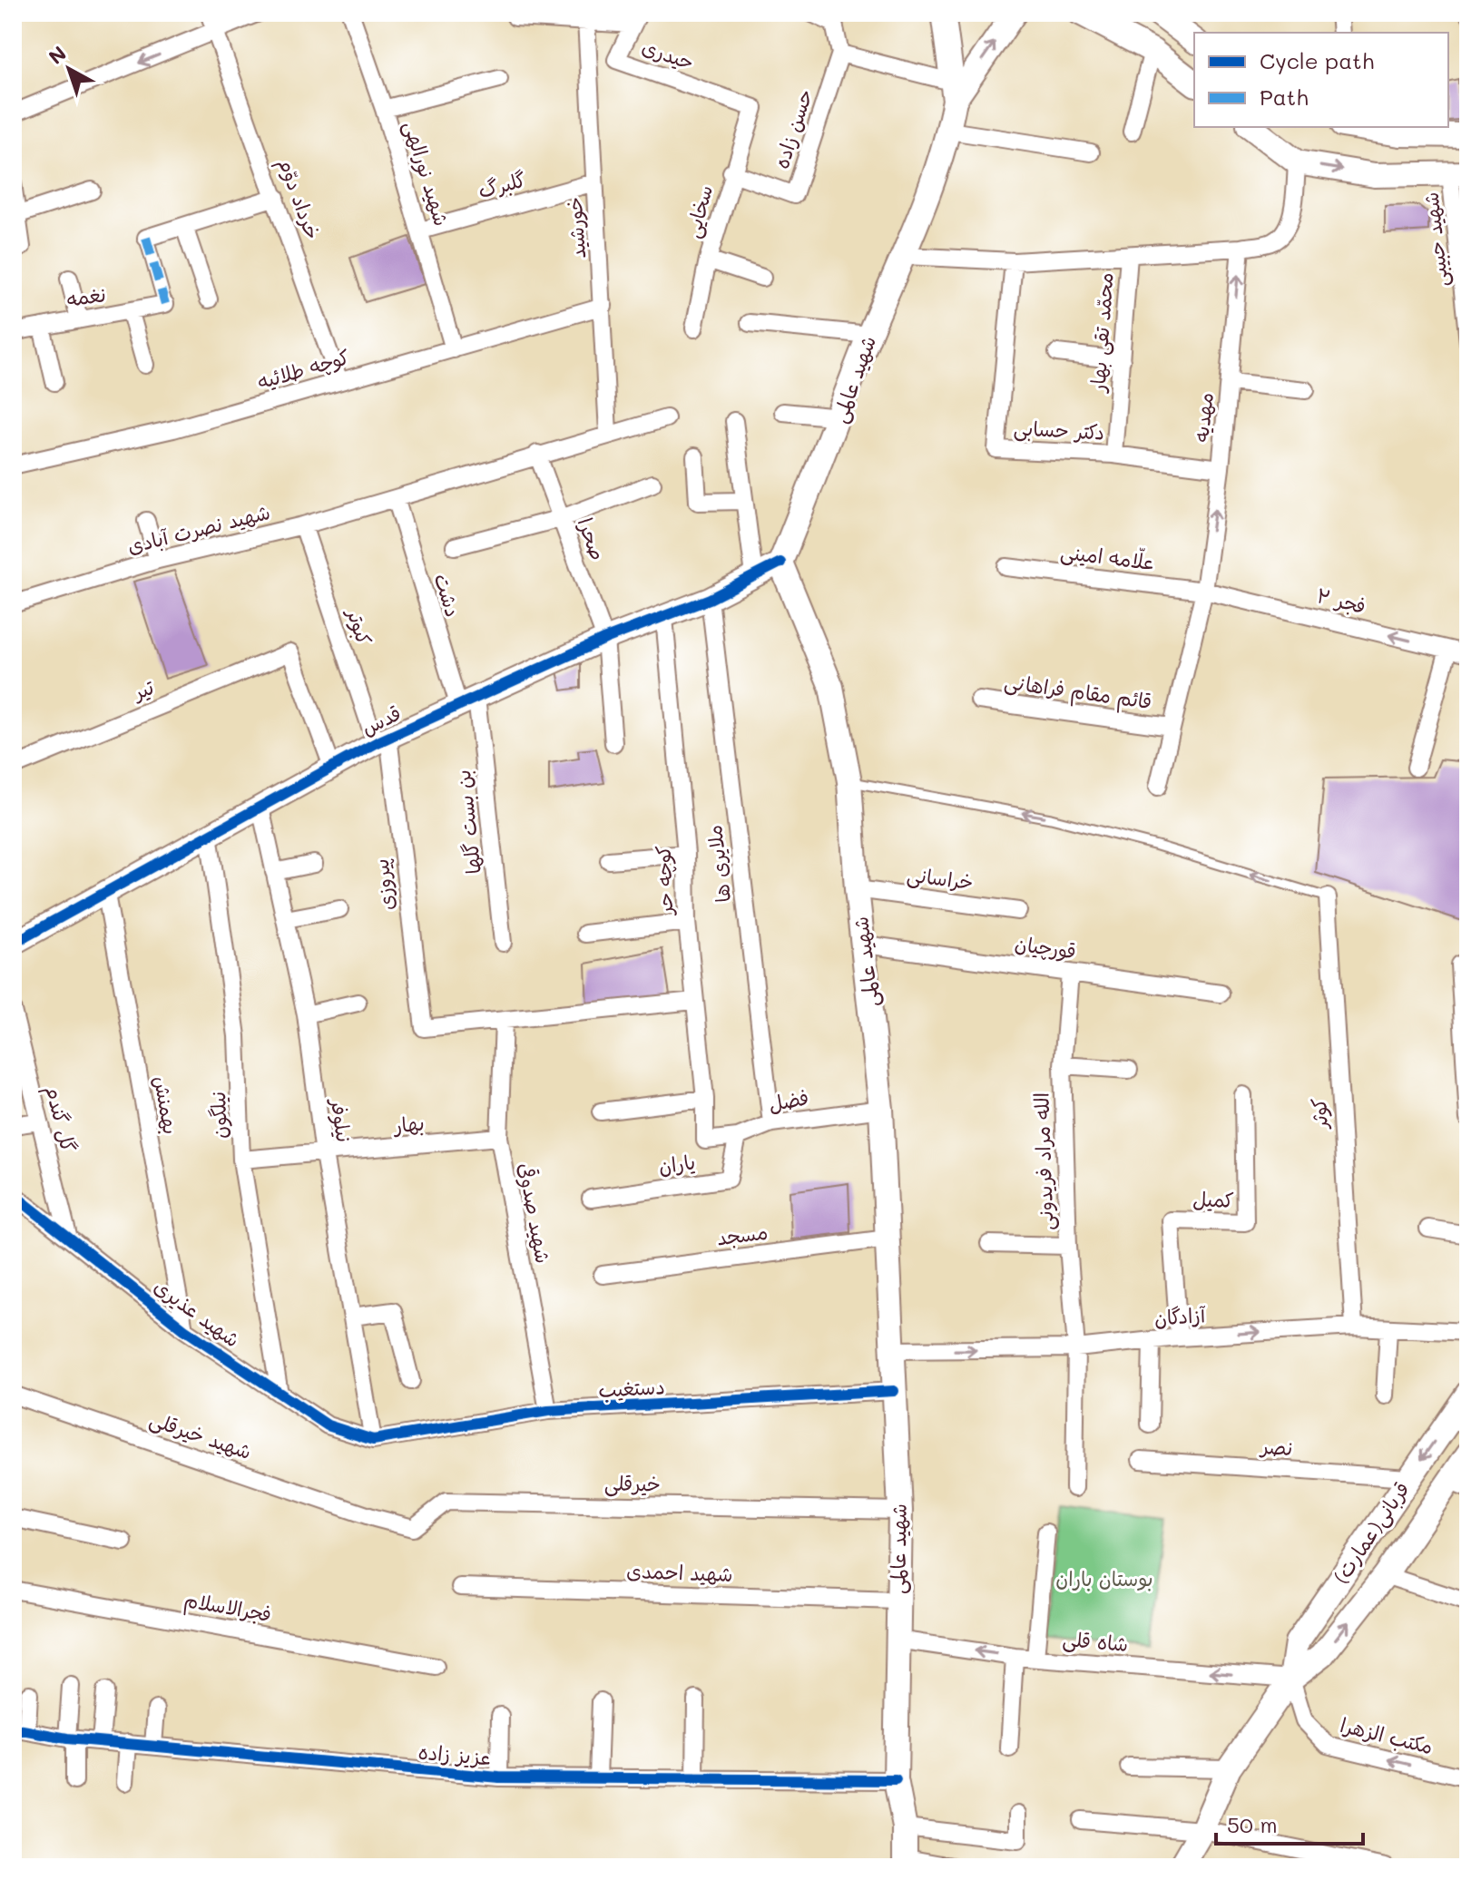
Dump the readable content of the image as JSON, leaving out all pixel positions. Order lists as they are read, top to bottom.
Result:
{
  "streets": {
    "main road": ["شهید عالمی", "(عمارت)قربانی"],
    "street": [
      "حیدری",
      "حسن زاده",
      "شهید نورالهی",
      "گلبرگ",
      "خرداد دوّم",
      "سخایی",
      "خورشید",
      "شهید حبیبی",
      "نغمه",
      "محمّد تقی بهار",
      "کوچه طلائیه",
      "مهدیه",
      "دکتر حسابی",
      "شهید نصرت آبادی",
      "صحرا",
      "علّامه امینی",
      "دشت",
      "فجر ۲",
      "کبوتر",
      "تیر",
      "قائم مقام فراهانی",
      "قدس",
      "بن بست گلها",
      "ملایری ها",
      "خراسانی",
      "کوچه حر",
      "پیروزی",
      "قورچیان",
      "فضل",
      "بهمنش",
      "کوثر",
      "نیلگون",
      "گل گندم",
      "نیلوفر",
      "بهار",
      "الله مراد فریدونی",
      "یاران",
      "کمیل",
      "شهید صدوقی",
      "مسجد",
      "شهید عذیری",
      "آزادگان",
      "دستغیب",
      "شهید خیرقلی",
      "نصر",
      "خیرقلی",
      "شهید احمدی",
      "فجرالاسلام",
      "شاه قلی",
      "مکتب الزهرا",
      "عزیز زاده"
    ]
  },
  "crossings": [
    ["حیدری", "سخایی"],
    ["حسن زاده", "سخایی"],
    ["شهید نورالهی", "گلبرگ"],
    ["شهید نورالهی", "کوچه طلائیه"],
    ["گلبرگ", "خورشید"],
    ["خرداد دوّم", "کوچه طلائیه"],
    ["خورشید", "کوچه طلائیه"],
    ["خورشید", "شهید نصرت آبادی"],
    ["محمّد تقی بهار", "دکتر حسابی"],
    ["شهید عالمی", "قدس"],
    ["شهید عالمی", "خراسانی"],
    ["شهید عالمی", "قورچیان"],
    ["شهید عالمی", "فضل"],
    ["شهید عالمی", "مسجد"],
    ["شهید عالمی", "آزادگان"],
    ["شهید عالمی", "دستغیب"],
    ["شهید عالمی", "خیرقلی"],
    ["شهید عالمی", "شهید احمدی"],
    ["شهید عالمی", "شاه قلی"],
    ["شهید عالمی", "عزیز زاده"],
    ["مهدیه", "دکتر حسابی"],
    ["مهدیه", "علّامه امینی"],
    ["مهدیه", "فجر ۲"],
    ["مهدیه", "قائم مقام فراهانی"],
    ["شهید نصرت آبادی", "صحرا"],
    ["شهید نصرت آبادی", "دشت"],
    ["شهید نصرت آبادی", "کبوتر"],
    ["صحرا", "قدس"],
    ["علّامه امینی", "فجر ۲"],
    ["دشت", "قدس"],
    ["دشت", "بن بست گلها"],
    ["کبوتر", "قدس"],
    ["کبوتر", "پیروزی"],
    ["تیر", "قدس"],
    ["قدس", "بن بست گلها"],
    ["قدس", "ملایری ها"],
    ["قدس", "کوچه حر"],
    ["قدس", "پیروزی"],
    ["قدس", "بهمنش"],
    ["قدس", "نیلگون"],
    ["قدس", "نیلوفر"],
    ["ملایری ها", "فضل"],
    ["کوچه حر", "فضل"],
    ["پیروزی", "شهید صدوقی"],
    ["قورچیان", "الله مراد فریدونی"],
    ["فضل", "یاران"],
    ["بهمنش", "شهید عذیری"],
    ["کوثر", "آزادگان"],
    ["نیلگون", "بهار"],
    ["نیلگون", "شهید عذیری"],
    ["گل گندم", "شهید عذیری"],
    ["نیلوفر", "بهار"],
    ["نیلوفر", "شهید عذیری"],
    ["نیلوفر", "دستغیب"],
    ["بهار", "شهید صدوقی"],
    ["الله مراد فریدونی", "آزادگان"],
    ["کمیل", "آزادگان"],
    ["شهید صدوقی", "دستغیب"],
    ["شهید عذیری", "دستغیب"],
    ["شهید خیرقلی", "خیرقلی"],
    ["نصر", "(عمارت)قربانی"],
    ["(عمارت)قربانی", "شاه قلی"],
    ["(عمارت)قربانی", "مکتب الزهرا"],
    ["شاه قلی", "مکتب الزهرا"]
  ],
  "one_way": [
    "مهدیه",
    "فجر ۲",
    "آزادگان",
    "شاه قلی"
  ],
  "parks": ["بوستان باران"],
  "legend": ["Cycle path", "Path"],
  "scale_bar": "50 m",
  "north": "top left"
}
